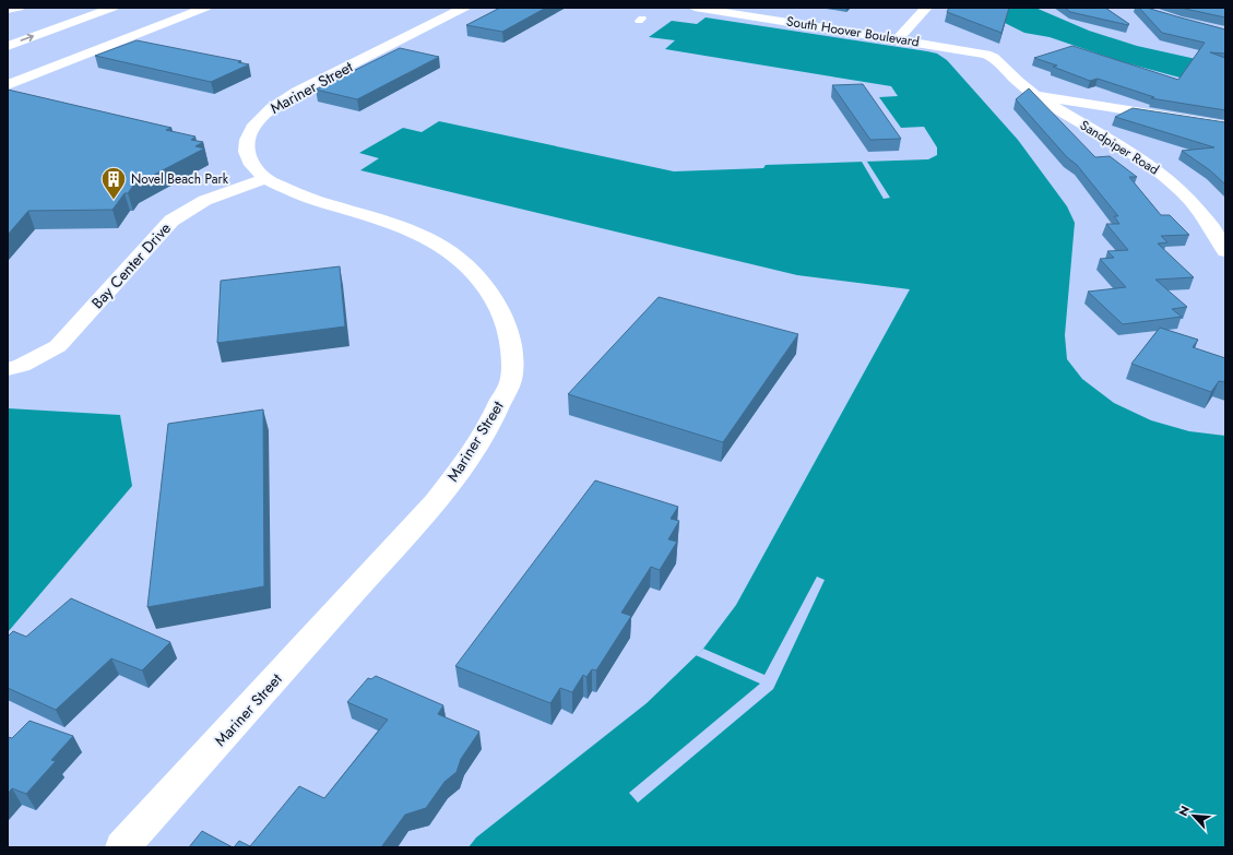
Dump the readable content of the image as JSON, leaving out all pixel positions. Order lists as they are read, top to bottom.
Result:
{
  "streets": {
    "main road": [
      "South Hoover Boulevard",
      "Mariner Street",
      "Sandpiper Road",
      "Bay Center Drive"
    ]
  },
  "crossings": [
    ["South Hoover Boulevard", "Sandpiper Road"],
    ["Mariner Street", "Bay Center Drive"]
  ],
  "places": {
    "building": ["Novel Beach Park"]
  },
  "north": "top left"
}
